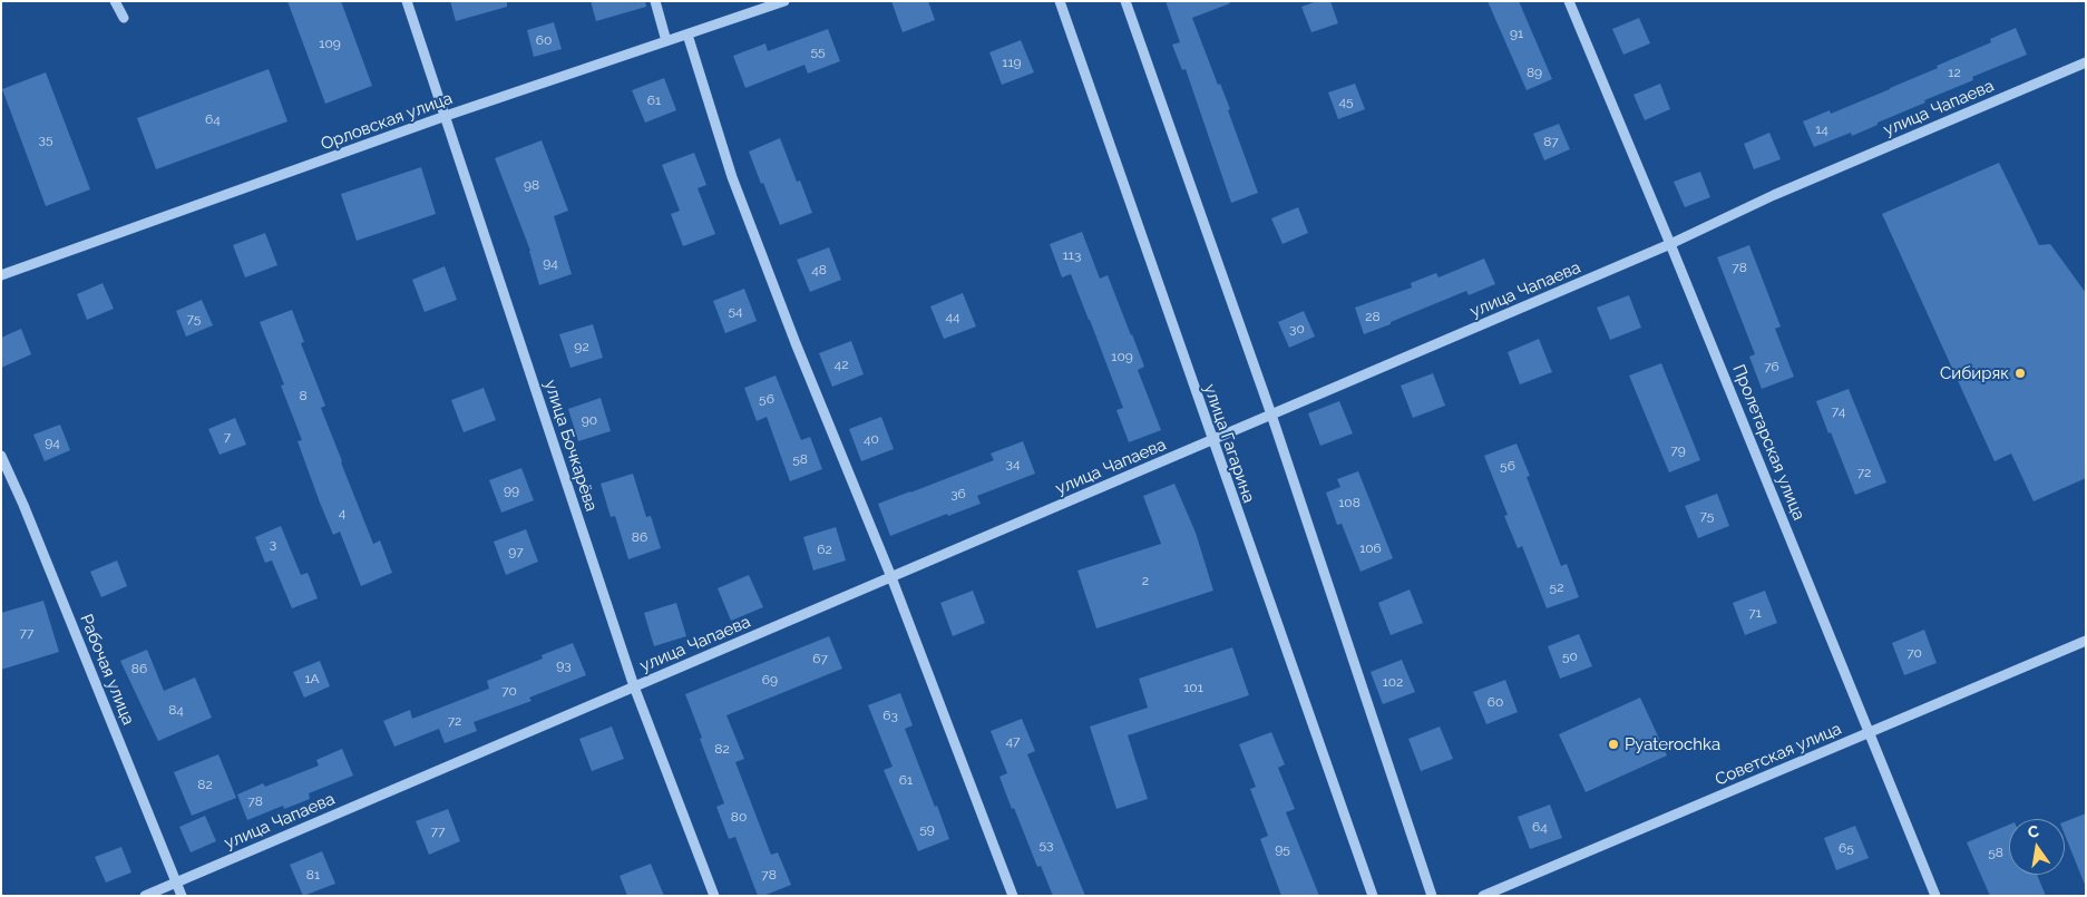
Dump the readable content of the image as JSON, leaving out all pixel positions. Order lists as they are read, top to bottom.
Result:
{
  "streets": {
    "street": [
      "улица Чапаева",
      "Орловская улица",
      "Пролетарская улица",
      "улица Гагарина",
      "улица Бочкарёва",
      "Рабочая улица",
      "Советская улица"
    ]
  },
  "crossings": [
    ["улица Чапаева", "Пролетарская улица"],
    ["улица Чапаева", "улица Гагарина"],
    ["улица Чапаева", "улица Бочкарёва"],
    ["улица Чапаева", "Рабочая улица"],
    ["Орловская улица", "улица Бочкарёва"],
    ["Пролетарская улица", "Советская улица"]
  ],
  "places": ["Сибиряк", "Pyaterochka"],
  "house_numbers": [
    "91",
    "60",
    "109",
    "55",
    "119",
    "89",
    "12",
    "61",
    "45",
    "64",
    "14",
    "35",
    "87",
    "98",
    "113",
    "94",
    "78",
    "48",
    "54",
    "44",
    "28",
    "75",
    "30",
    "92",
    "109",
    "42",
    "76",
    "8",
    "56",
    "74",
    "90",
    "7",
    "40",
    "94",
    "79",
    "58",
    "34",
    "56",
    "72",
    "99",
    "36",
    "108",
    "4",
    "75",
    "86",
    "3",
    "106",
    "62",
    "97",
    "2",
    "52",
    "71",
    "77",
    "70",
    "50",
    "67",
    "93",
    "86",
    "1А",
    "69",
    "102",
    "101",
    "70",
    "60",
    "84",
    "63",
    "72",
    "47",
    "82",
    "61",
    "82",
    "78",
    "80",
    "64",
    "59",
    "77",
    "53",
    "65",
    "95",
    "58",
    "81",
    "78"
  ],
  "north": "top"
}
